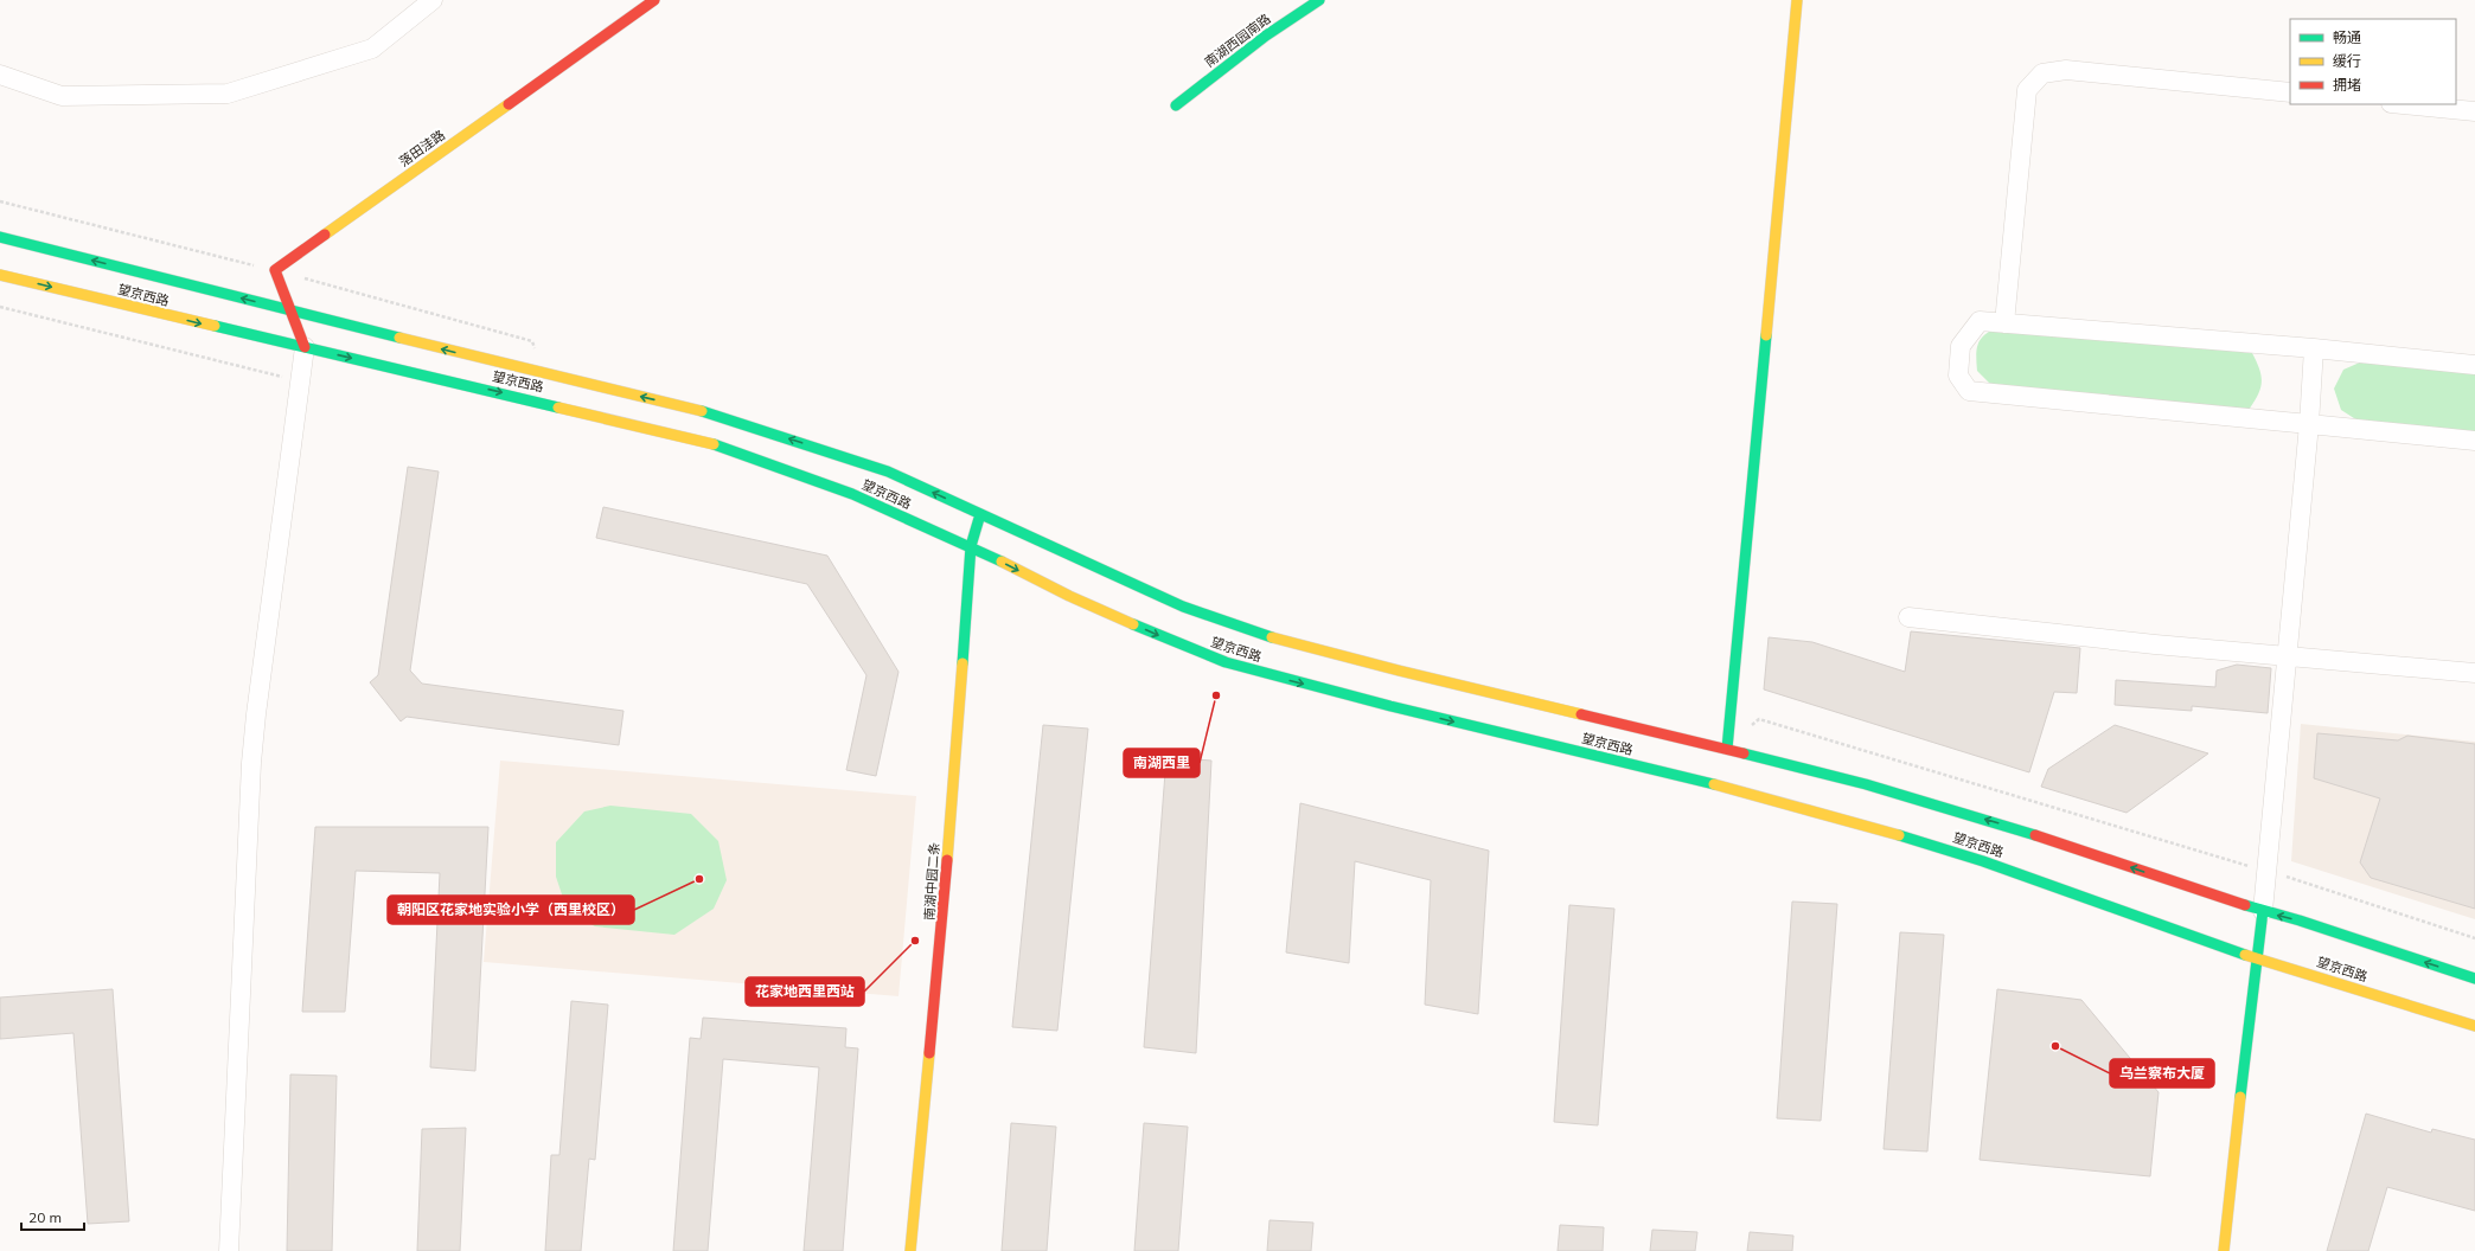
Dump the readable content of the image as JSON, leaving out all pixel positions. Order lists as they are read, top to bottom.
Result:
{
  "streets": {
    "main road": [
      "南湖西园南路",
      "落田洼路",
      "望京西路",
      "南湖中园二条"
    ]
  },
  "crossings": [
    ["落田洼路", "望京西路"],
    ["望京西路", "南湖中园二条"]
  ],
  "places": [
    "南湖西里",
    "朝阳区花家地实验小学（西里校区）",
    "花家地西里西站",
    "乌兰察布大厦"
  ],
  "legend": ["畅通", "缓行", "拥堵"],
  "scale_bar": "20 m"
}
